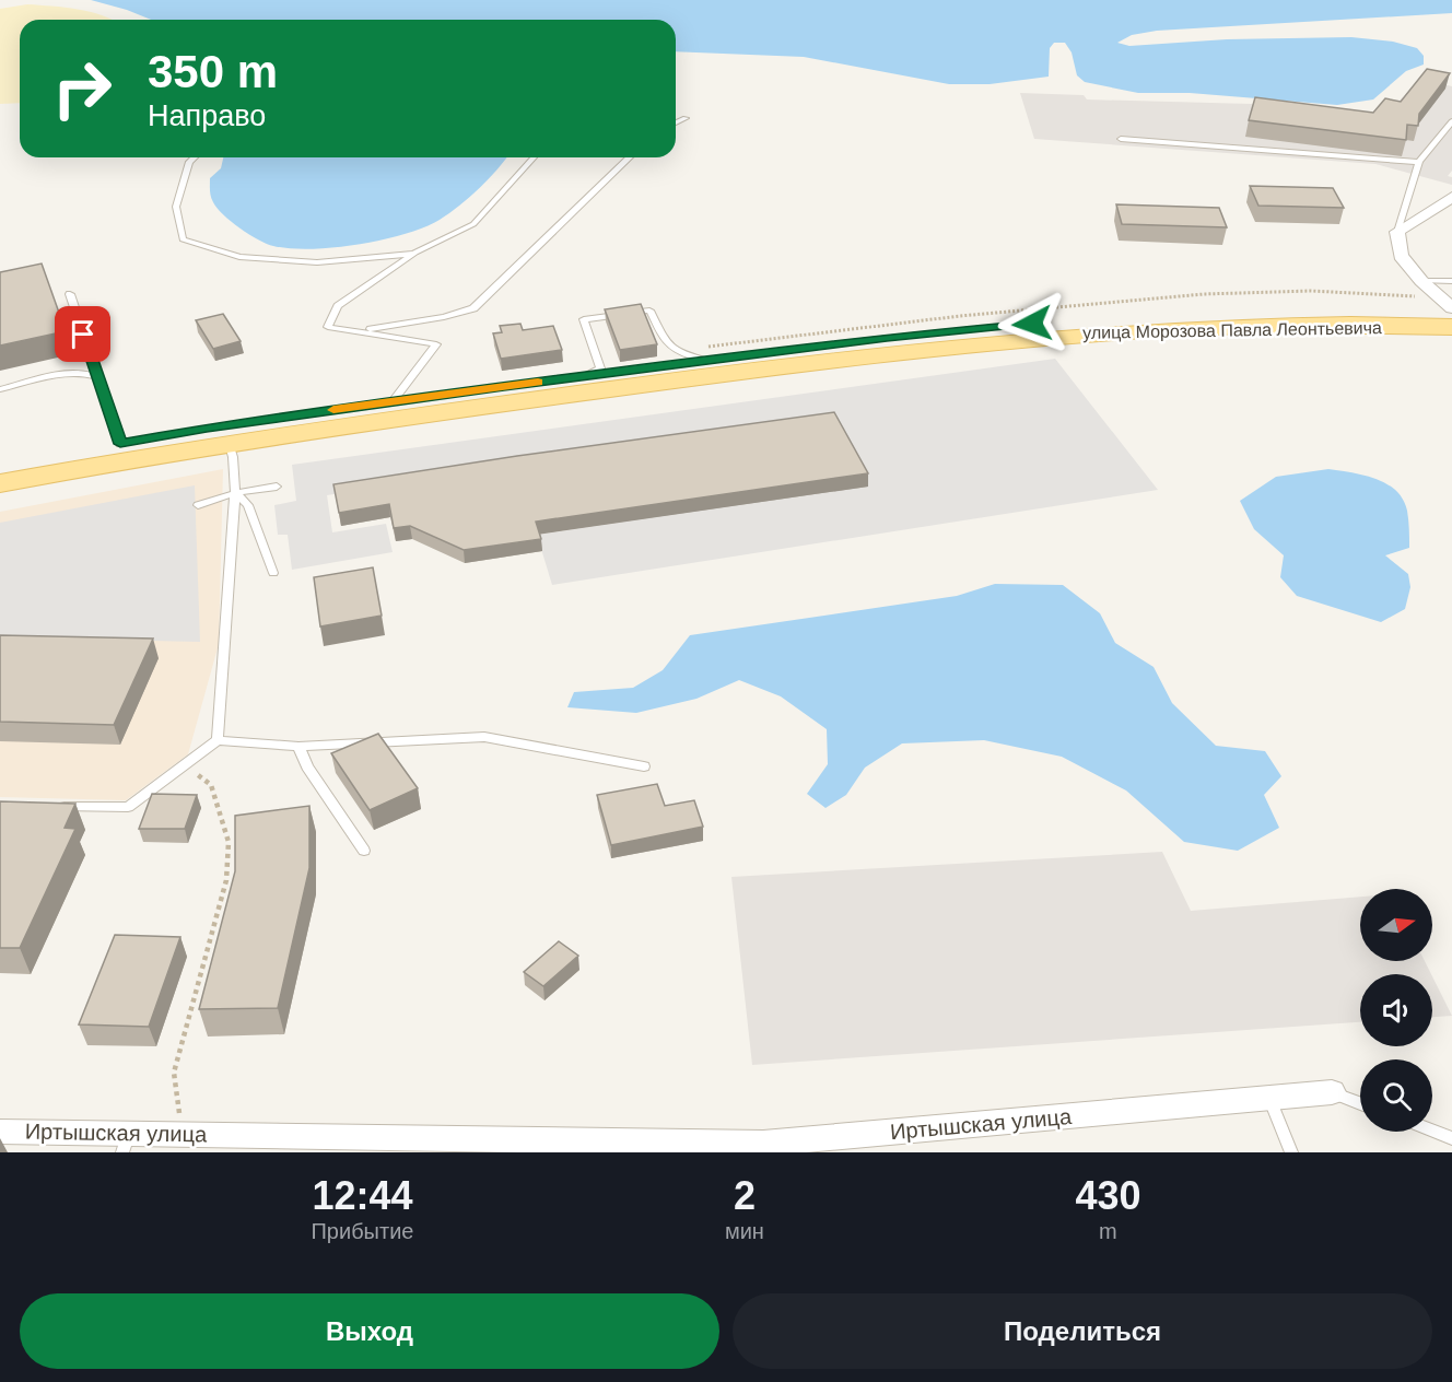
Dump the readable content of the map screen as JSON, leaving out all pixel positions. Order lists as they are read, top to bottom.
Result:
{
  "streets": {
    "main road": ["улица Морозова Павла Леонтьевича"],
    "street": ["Иртышская улица"]
  },
  "north": "right",
  "page": {
    "turn": ["350 m", "Направо"],
    "eta": [
      "12:44",
      "Прибытие",
      "2",
      "мин",
      "430",
      "m"
    ],
    "buttons": ["Выход", "Поделиться"]
  }
}
